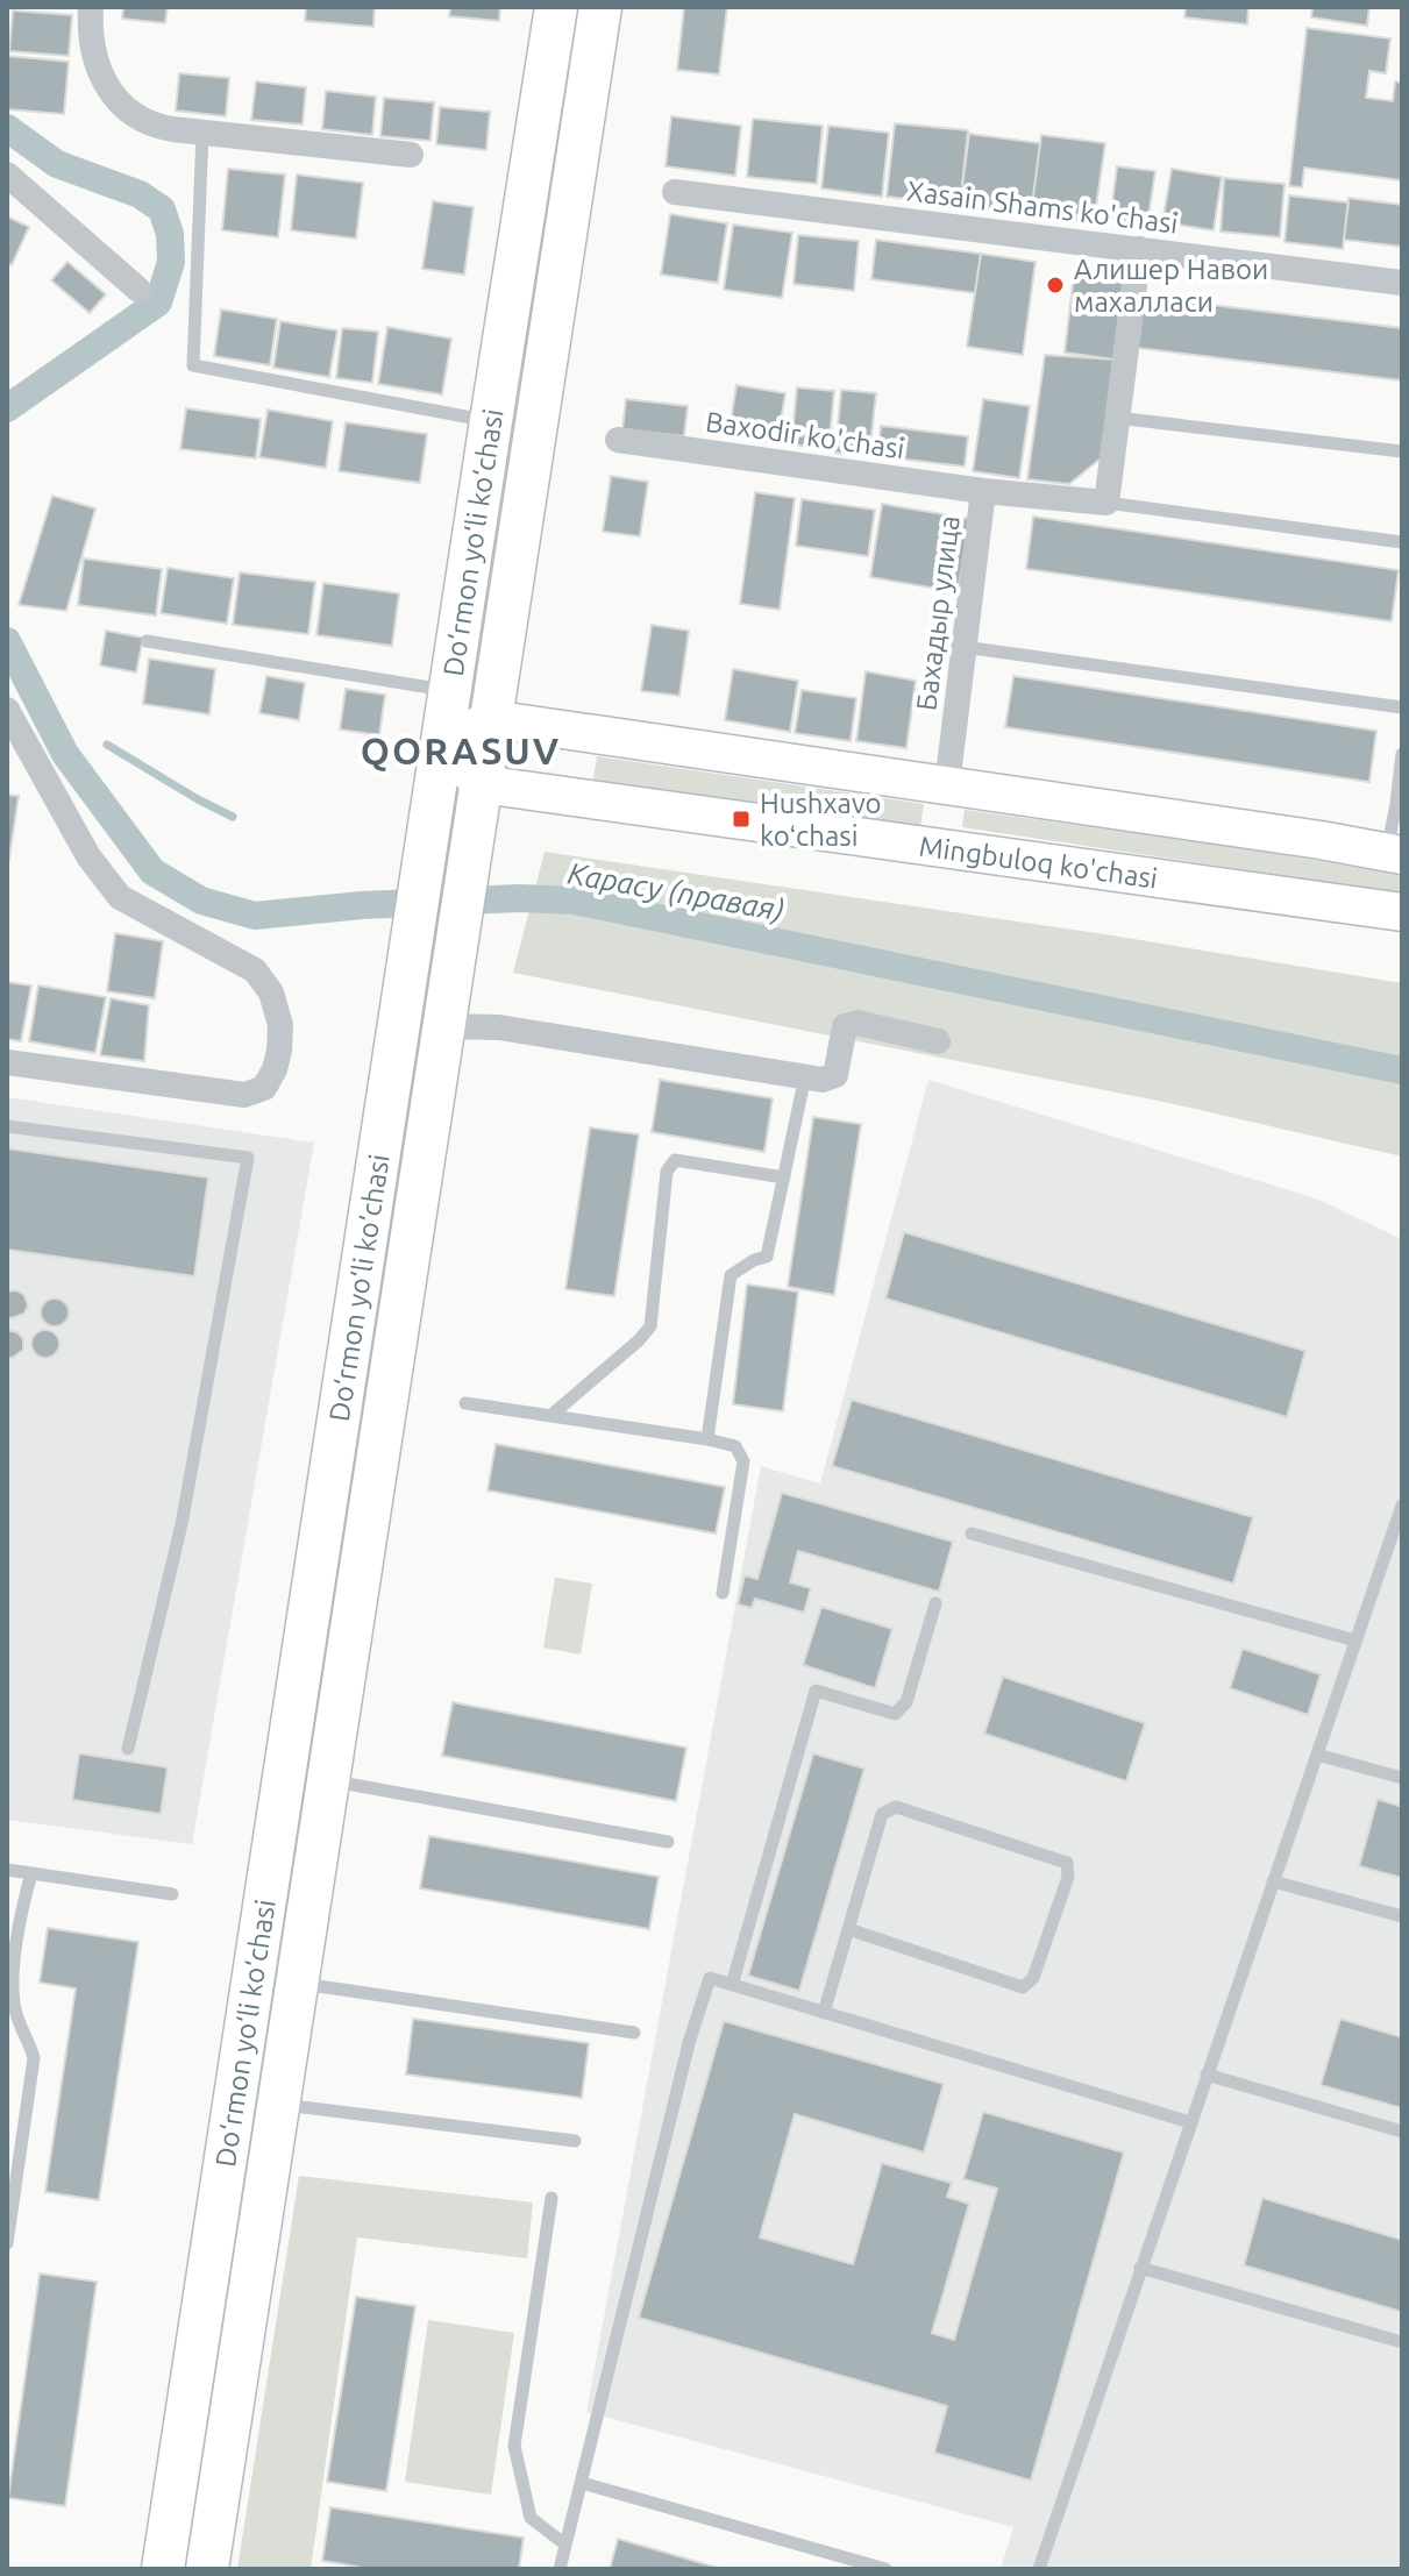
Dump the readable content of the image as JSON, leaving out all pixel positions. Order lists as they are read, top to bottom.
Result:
{
  "streets": {
    "main road": ["Do‘rmon yo‘li ko‘chasi", "Mingbuloq ko'chasi"],
    "street": ["Xasain Shams ko'chasi", "Baxodir ko'chasi", "Бахадыр улица"]
  },
  "crossings": [
    ["Baxodir ko'chasi", "Бахадыр улица"],
    ["Do‘rmon yo‘li ko‘chasi", "Mingbuloq ko'chasi"]
  ],
  "districts": ["QORASUV"],
  "water": ["Карасу (правая)"],
  "places": {
    "other": ["Алишер Навои махалласи"],
    "transit": ["Hushxavo koʻchasi"]
  }
}
